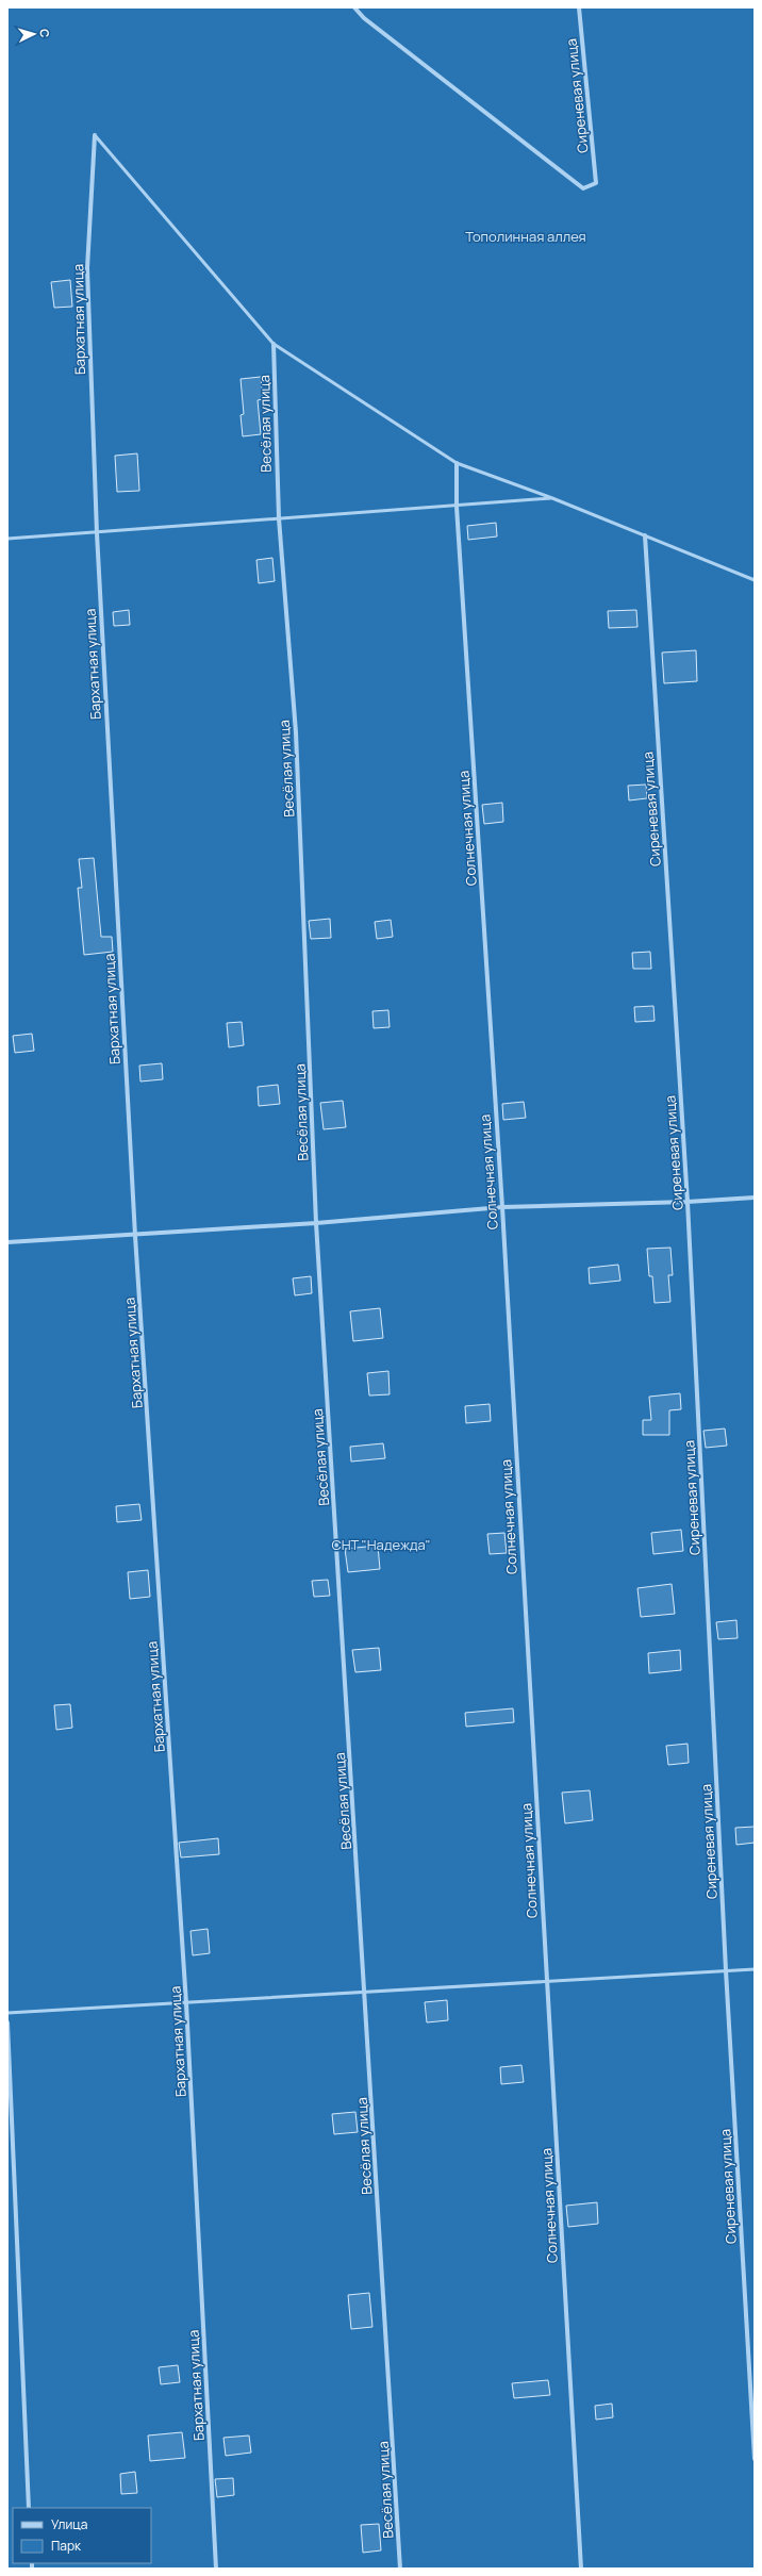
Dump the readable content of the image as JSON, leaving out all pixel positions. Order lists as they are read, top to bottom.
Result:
{
  "streets": {
    "street": [
      "Сиреневая улица",
      "Бархатная улица",
      "Весёлая улица",
      "Солнечная улица"
    ]
  },
  "parks": ["Тополинная аллея", "СНТ \"Надежда\""],
  "legend": ["Улица", "Парк"],
  "north": "right"
}
